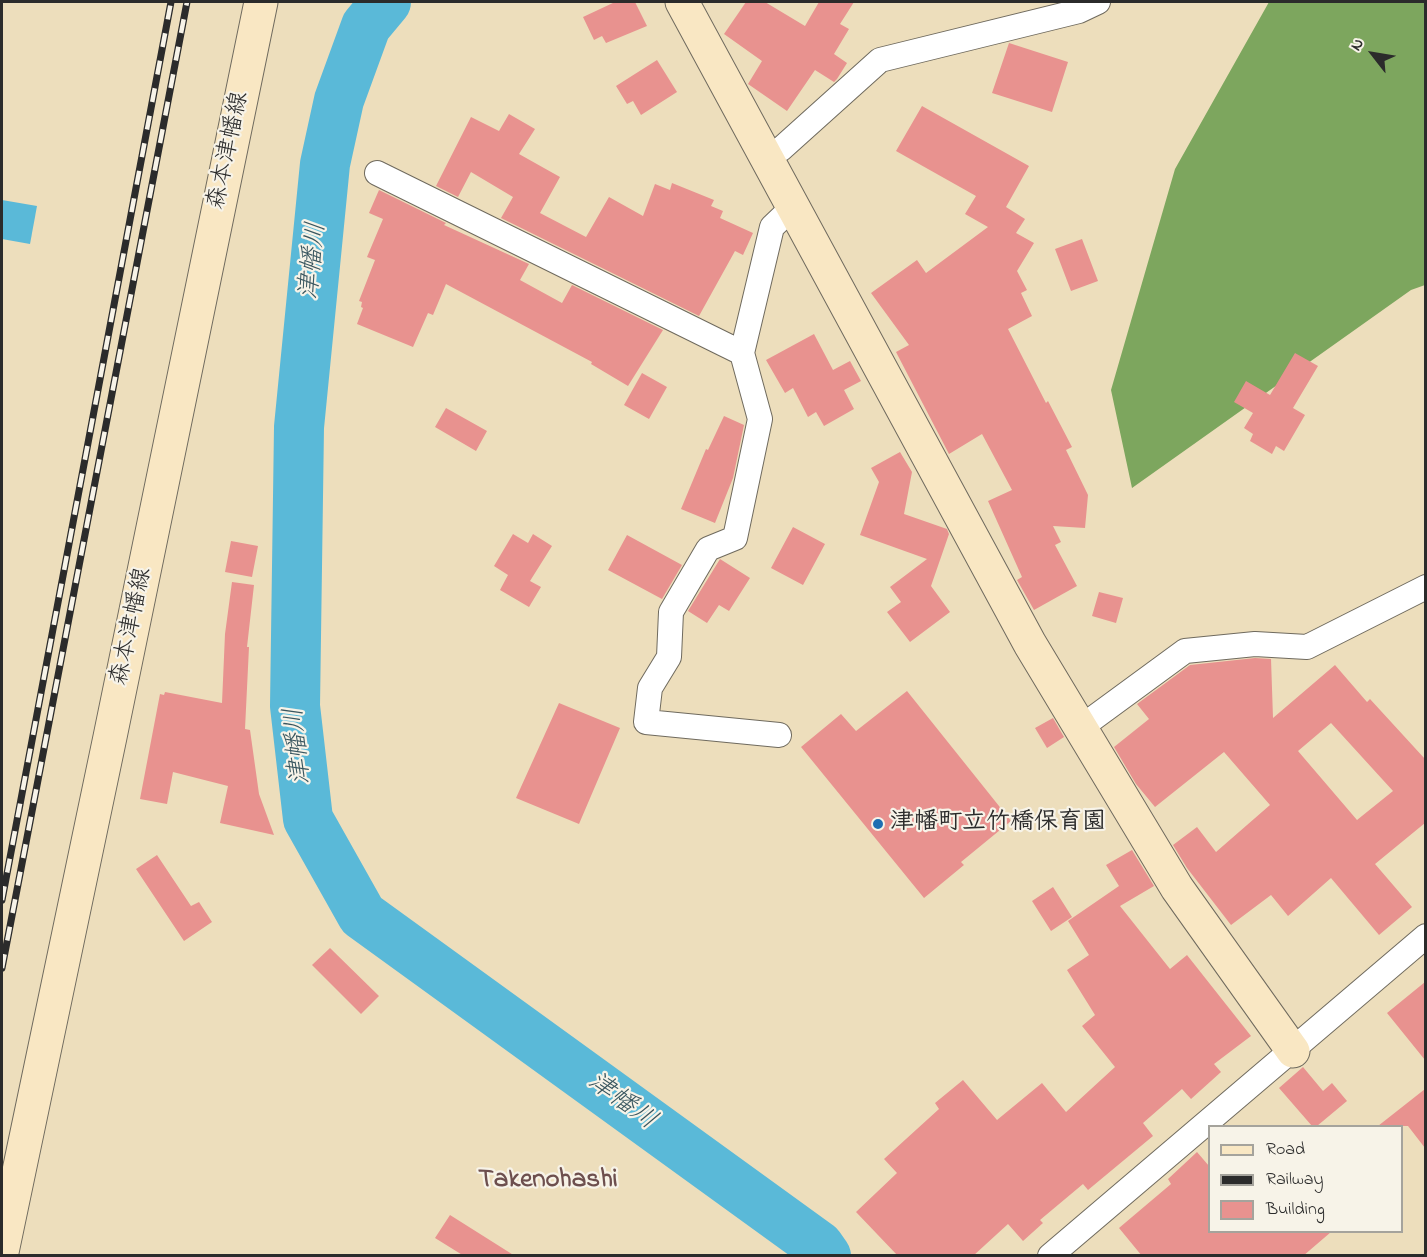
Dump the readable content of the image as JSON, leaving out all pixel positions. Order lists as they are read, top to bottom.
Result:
{
  "streets": {
    "main road": ["森本津幡線"]
  },
  "districts": ["Takenohashi"],
  "water": ["津幡川"],
  "places": ["津幡町立竹橋保育園"],
  "legend": ["Road", "Railway", "Building"],
  "north": "top left"
}
